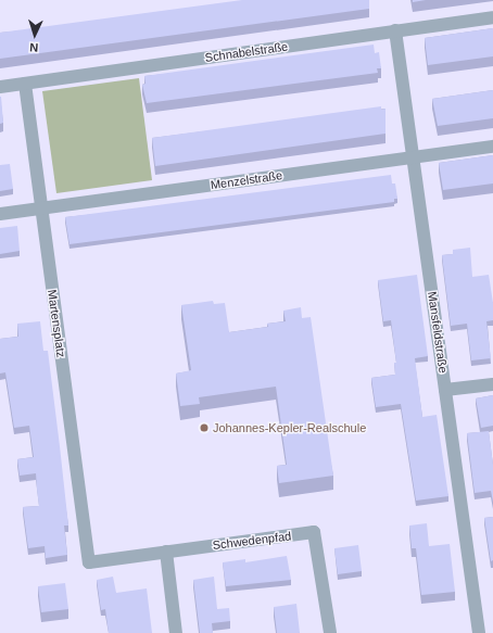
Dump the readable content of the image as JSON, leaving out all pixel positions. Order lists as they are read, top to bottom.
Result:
{
  "streets": {
    "street": [
      "Schnabelstraße",
      "Menzelstraße",
      "Martensplatz",
      "Mansfeldstraße",
      "Schwedenpfad"
    ]
  },
  "crossings": [
    ["Schnabelstraße", "Martensplatz"],
    ["Schnabelstraße", "Mansfeldstraße"],
    ["Menzelstraße", "Martensplatz"],
    ["Menzelstraße", "Mansfeldstraße"],
    ["Martensplatz", "Schwedenpfad"]
  ],
  "places": ["Johannes-Kepler-Realschule"],
  "north": "bottom"
}
